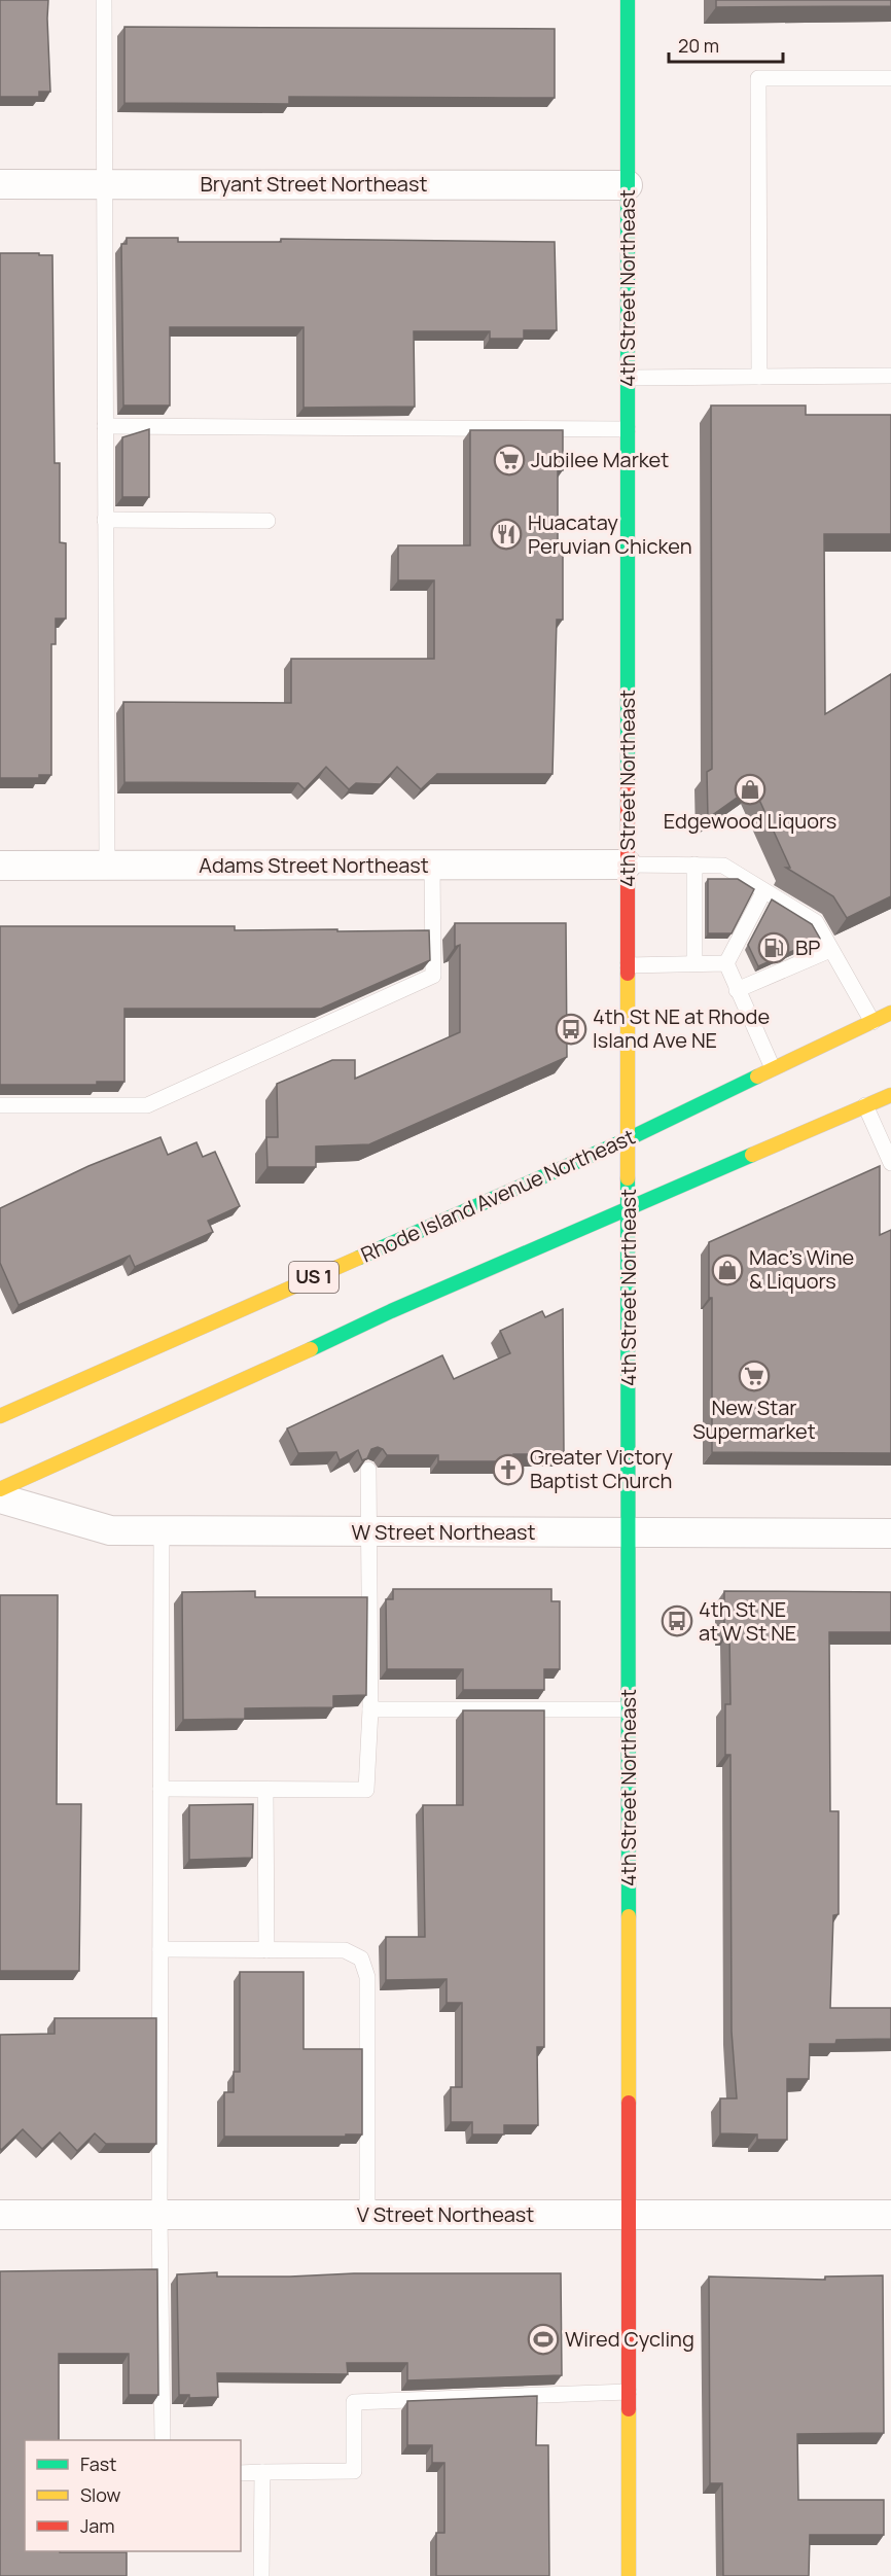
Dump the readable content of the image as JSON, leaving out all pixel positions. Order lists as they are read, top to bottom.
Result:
{
  "streets": {
    "street": [
      "Bryant Street Northeast",
      "4th Street Northeast",
      "Adams Street Northeast",
      "Rhode Island Avenue Northeast",
      "US 1",
      "W Street Northeast",
      "V Street Northeast"
    ]
  },
  "crossings": [
    ["Bryant Street Northeast", "4th Street Northeast"],
    ["4th Street Northeast", "Adams Street Northeast"],
    ["4th Street Northeast", "Rhode Island Avenue Northeast"],
    ["4th Street Northeast", "W Street Northeast"],
    ["4th Street Northeast", "V Street Northeast"]
  ],
  "places": {
    "supermarket": ["Jubilee Market", "New Star Supermarket"],
    "restaurant": ["Huacatay Peruvian Chicken"],
    "shop": ["Edgewood Liquors", "Mac's Wine & Liquors"],
    "fuel station": ["BP"],
    "bus stop": ["4th St NE at Rhode Island Ave NE", "4th St NE at W St NE"],
    "church": ["Greater Victory Baptist Church"],
    "sports": ["Wired Cycling"]
  },
  "legend": ["Fast", "Slow", "Jam"],
  "scale_bar": "20 m"
}
